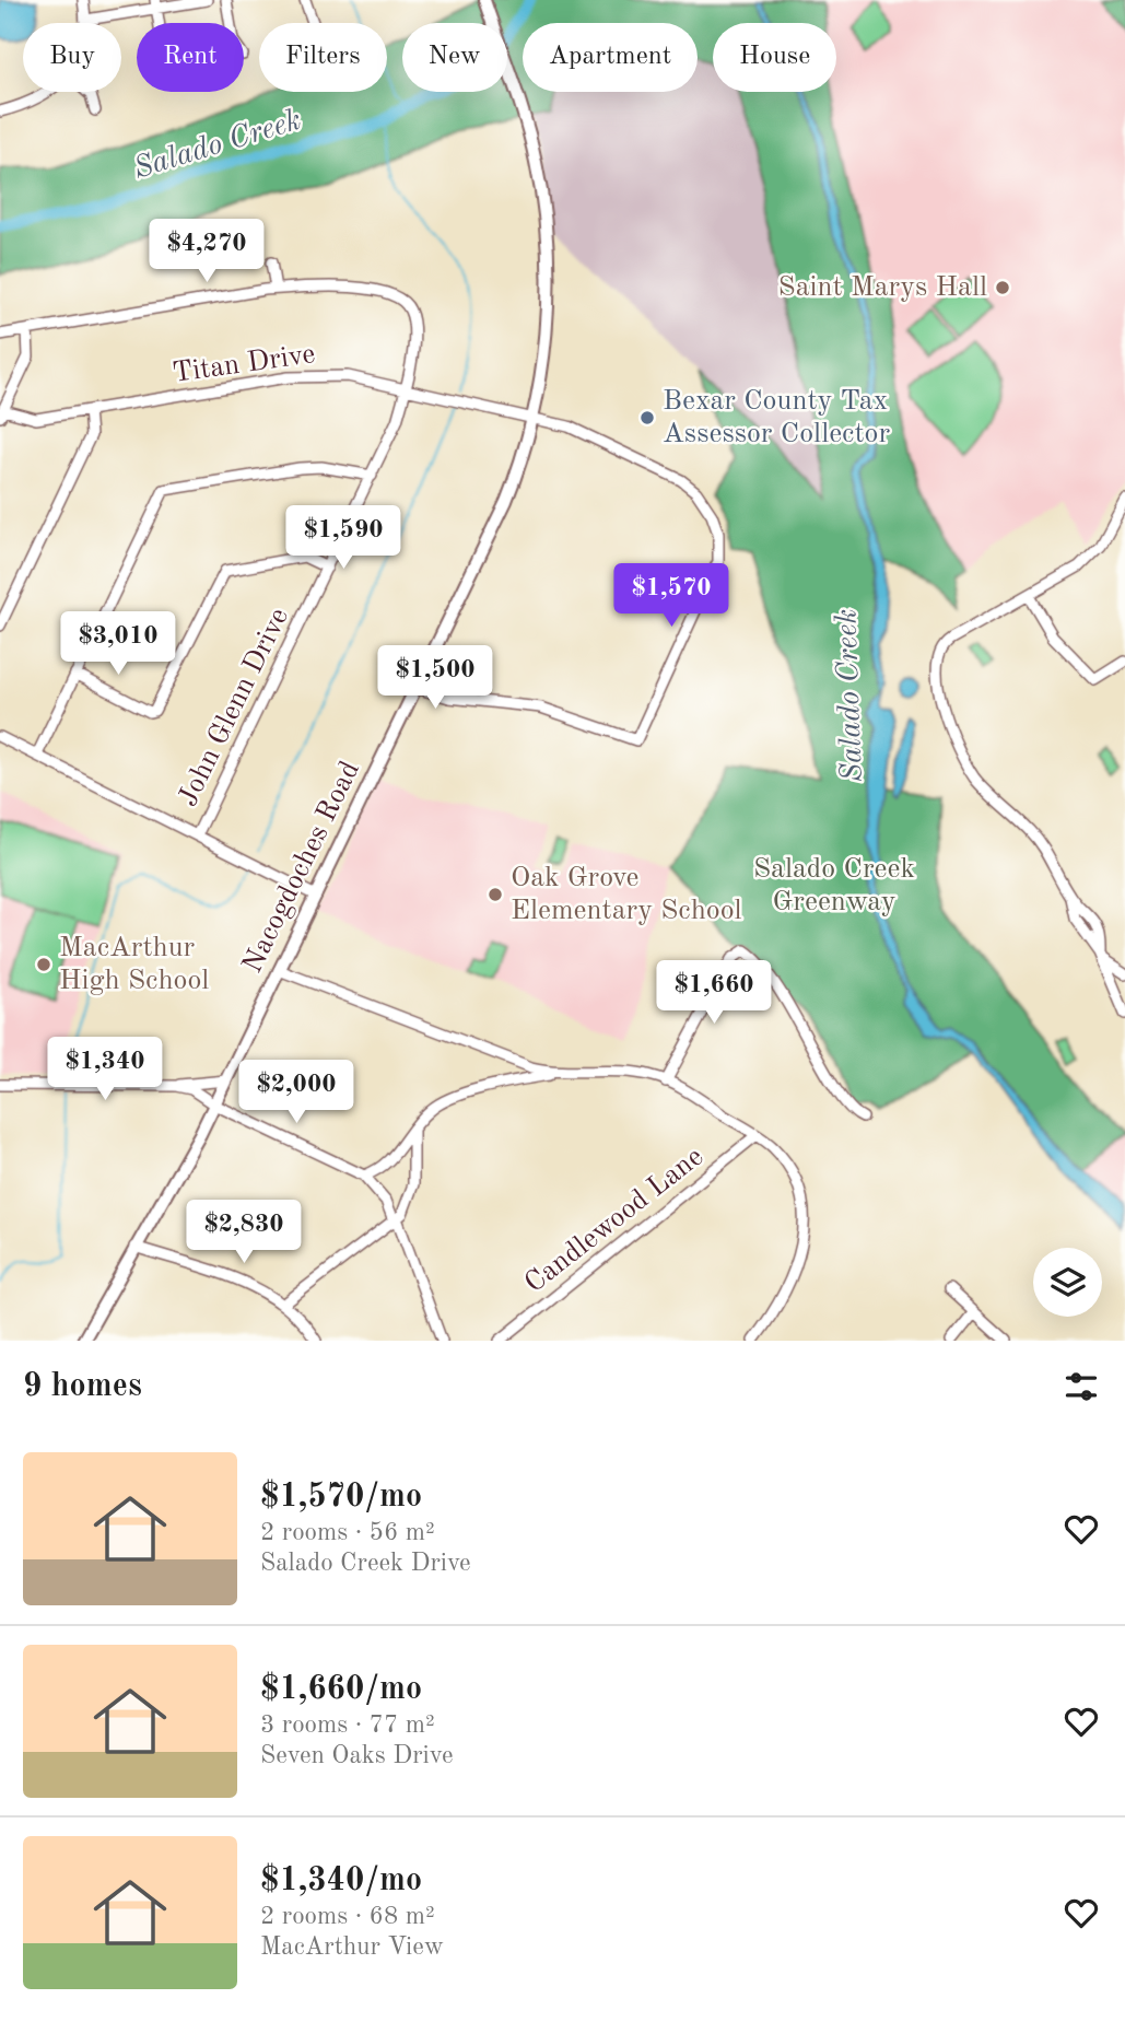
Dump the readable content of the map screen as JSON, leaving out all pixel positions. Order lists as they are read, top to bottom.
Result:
{
  "streets": {
    "main road": ["Nacogdoches Road"],
    "street": ["Titan Drive", "John Glenn Drive", "Candlewood Lane"]
  },
  "crossings": [
    ["Titan Drive", "John Glenn Drive"],
    ["Titan Drive", "Nacogdoches Road"]
  ],
  "water": ["Salado Creek"],
  "parks": ["Salado Creek Greenway"],
  "places": [
    "Saint Marys Hall",
    "Bexar County Tax Assessor Collector",
    "Oak Grove Elementary School",
    "MacArthur High School"
  ],
  "page": {
    "chip": [
      "Buy",
      "Rent",
      "Filters",
      "New",
      "Apartment",
      "House"
    ],
    "price": [
      "$4,270",
      "$1,590",
      "$1,570",
      "$3,010",
      "$1,500",
      "$1,660",
      "$1,340",
      "$2,000",
      "$2,830"
    ],
    "heading": "9 homes",
    "list": [
      {
        "name": "$1,570/mo",
        "note": "2 rooms · 56 m² · Salado Creek Drive"
      },
      {
        "name": "$1,660/mo",
        "note": "3 rooms · 77 m² · Seven Oaks Drive"
      },
      {
        "name": "$1,340/mo",
        "note": "2 rooms · 68 m² · MacArthur View"
      }
    ]
  }
}
